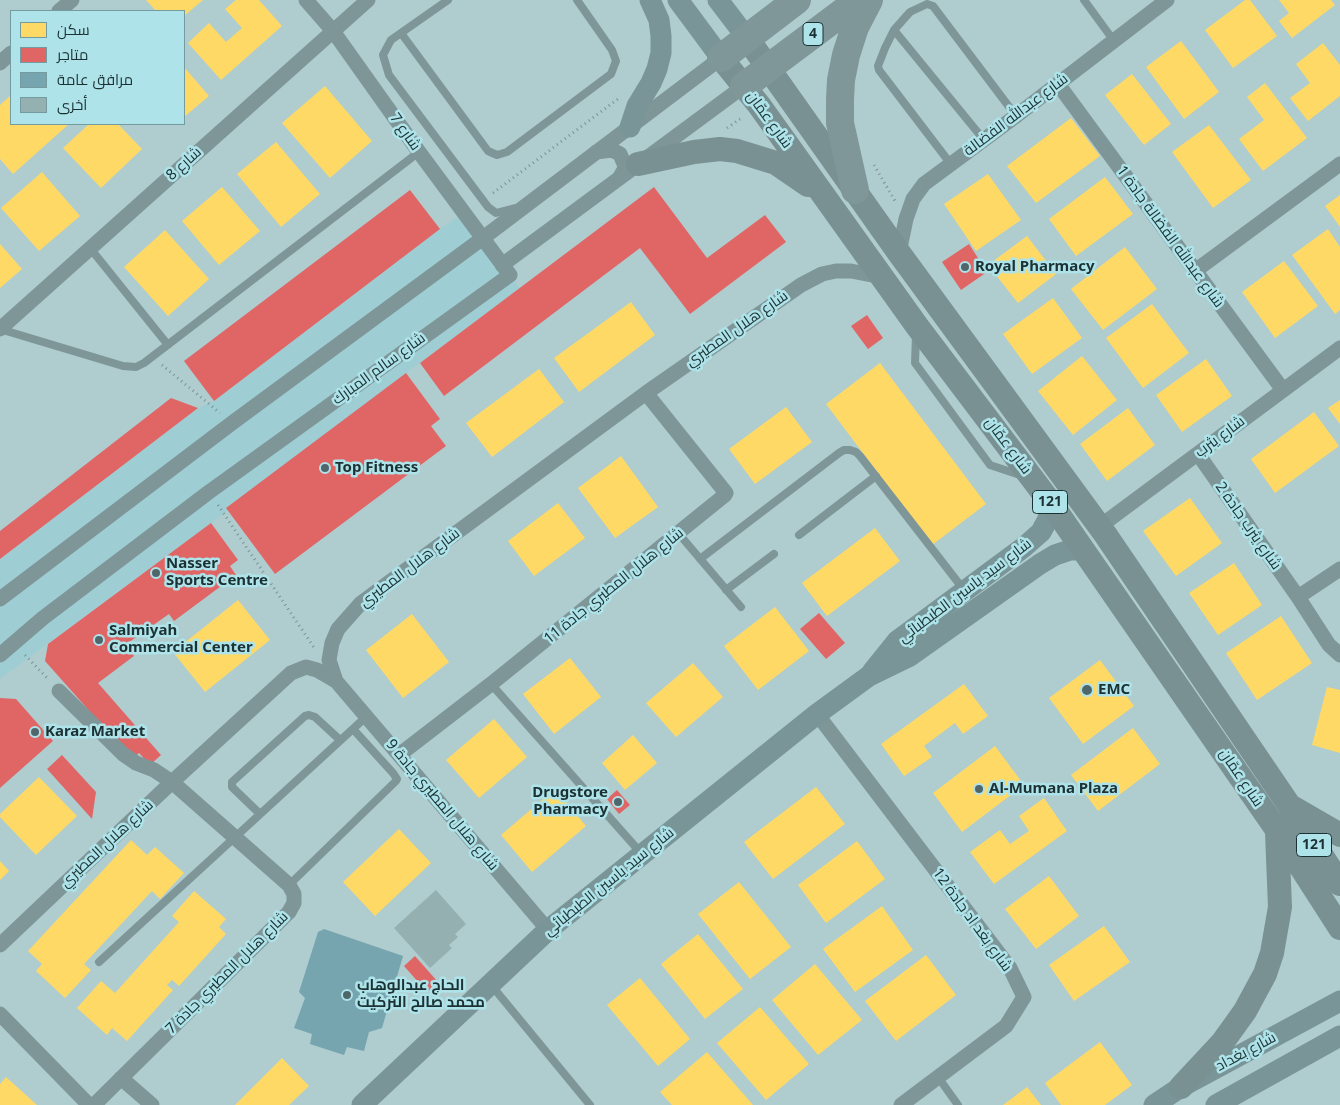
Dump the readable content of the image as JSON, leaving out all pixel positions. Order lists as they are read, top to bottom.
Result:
{
  "streets": {
    "highway": ["4"],
    "main road": ["شارع عمّان", "121"],
    "street": [
      "شارع عبدالله الفضالة",
      "شارع 7",
      "شارع 8",
      "شارع عبدالله الفضالة جادة 1",
      "شارع هلال المطيري",
      "شارع سالم المبارك",
      "شارع يثرب",
      "شارع يثرب جادة 2",
      "شارع هلال المطيري جادة 11",
      "شارع سيد ياسين الطبطبائي",
      "شارع هلال المطيري جادة 9",
      "شارع بغد اد جادة 12",
      "شارع هلال المطيري جادة 7",
      "شارع بغداد"
    ]
  },
  "crossings": [
    ["4", "شارع عمّان"],
    ["شارع عبدالله الفضالة", "شارع عمّان"],
    ["شارع عبدالله الفضالة", "شارع عبدالله الفضالة جادة 1"],
    ["شارع عمّان", "شارع هلال المطيري"],
    ["شارع عمّان", "شارع يثرب"],
    ["شارع عمّان", "شارع سيد ياسين الطبطبائي"],
    ["شارع 7", "شارع 8"],
    ["شارع 7", "شارع سالم المبارك"],
    ["شارع عبدالله الفضالة جادة 1", "شارع يثرب"],
    ["شارع هلال المطيري", "شارع هلال المطيري جادة 11"],
    ["شارع هلال المطيري", "شارع هلال المطيري جادة 9"],
    ["شارع يثرب", "شارع يثرب جادة 2"],
    ["شارع هلال المطيري جادة 11", "شارع هلال المطيري جادة 9"],
    ["شارع سيد ياسين الطبطبائي", "شارع هلال المطيري جادة 9"],
    ["شارع سيد ياسين الطبطبائي", "شارع بغد اد جادة 12"]
  ],
  "places": [
    "Royal Pharmacy",
    "Top Fitness",
    "Nasser Sports Centre",
    "Salmiyah Commercial Center",
    "EMC",
    "Karaz Market",
    "Al-Mumana Plaza",
    "Drugstore Pharmacy",
    "الحاج عبدالوهاب محمد صالح التركيت"
  ],
  "legend": [
    "سكن",
    "متاجر",
    "مرافق عامة",
    "أخرى"
  ]
}
